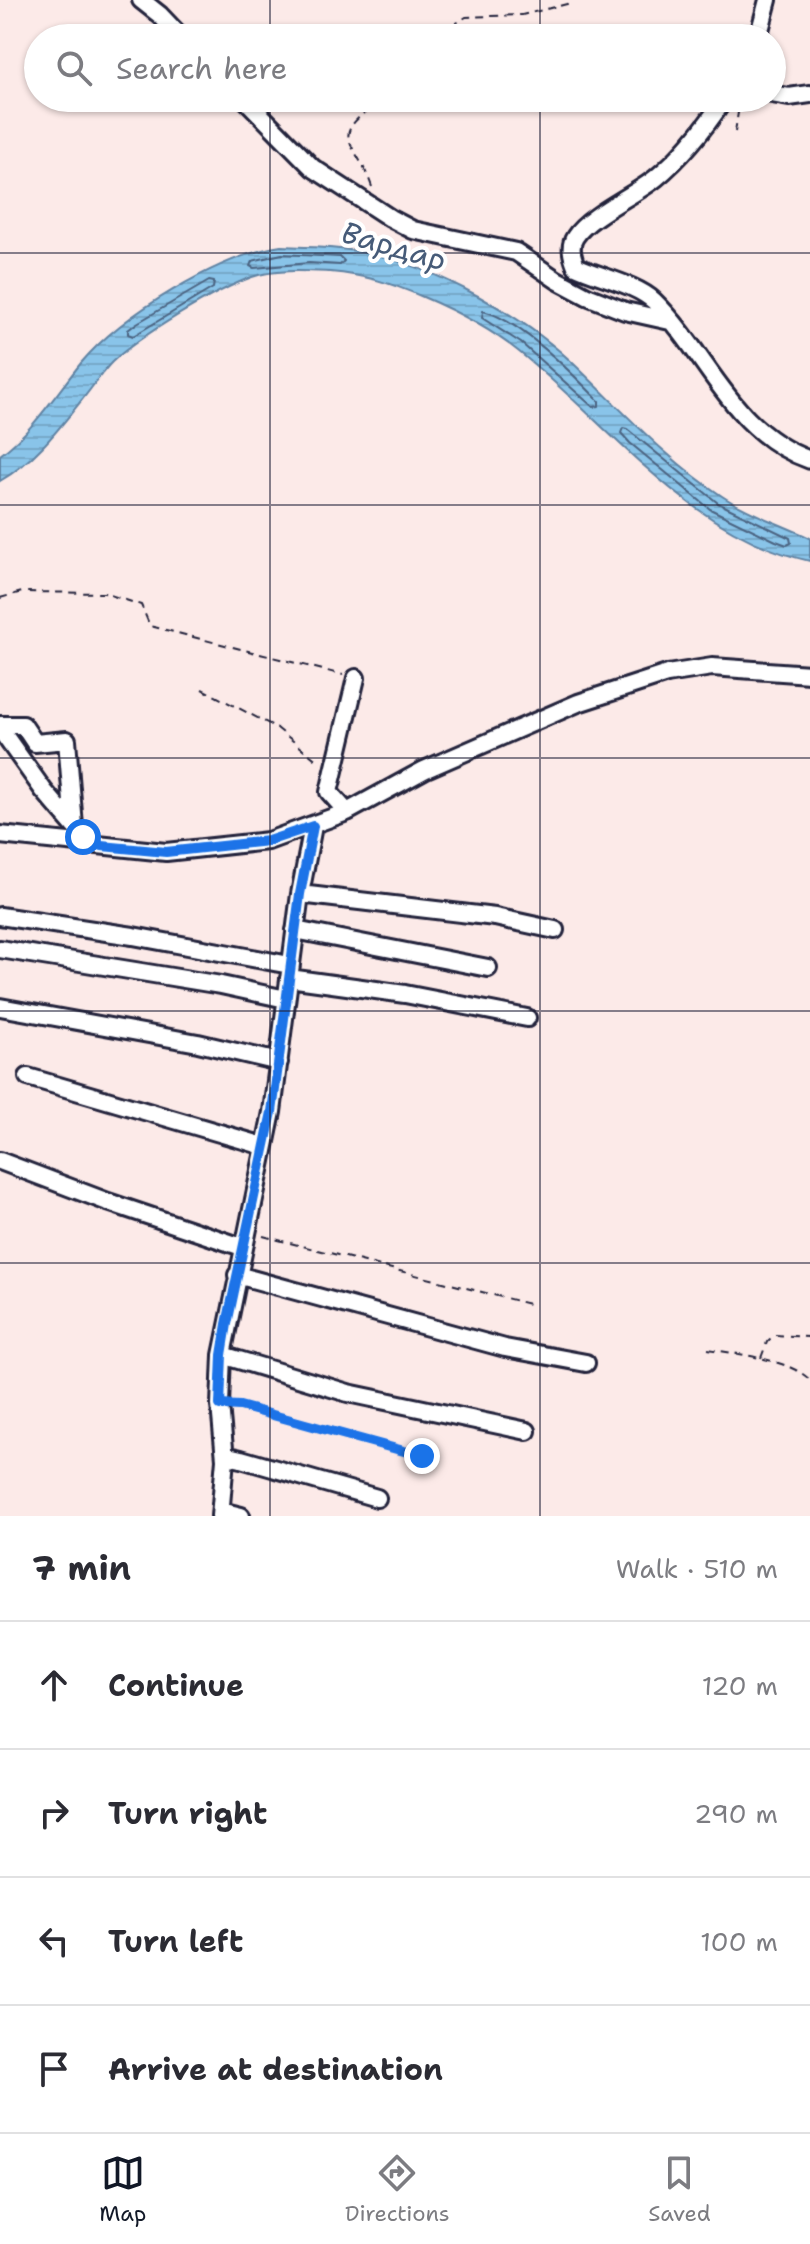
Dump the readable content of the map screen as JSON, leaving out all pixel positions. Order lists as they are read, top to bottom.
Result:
{
  "water": ["Вардар"],
  "page": {
    "search": "Search here",
    "heading": ["7 min", "Walk · 510 m"],
    "list": [
      ["Continue", "120 m"],
      ["Turn right", "290 m"],
      ["Turn left", "100 m"],
      "Arrive at destination"
    ],
    "nav": ["Map", "Directions", "Saved"]
  }
}
